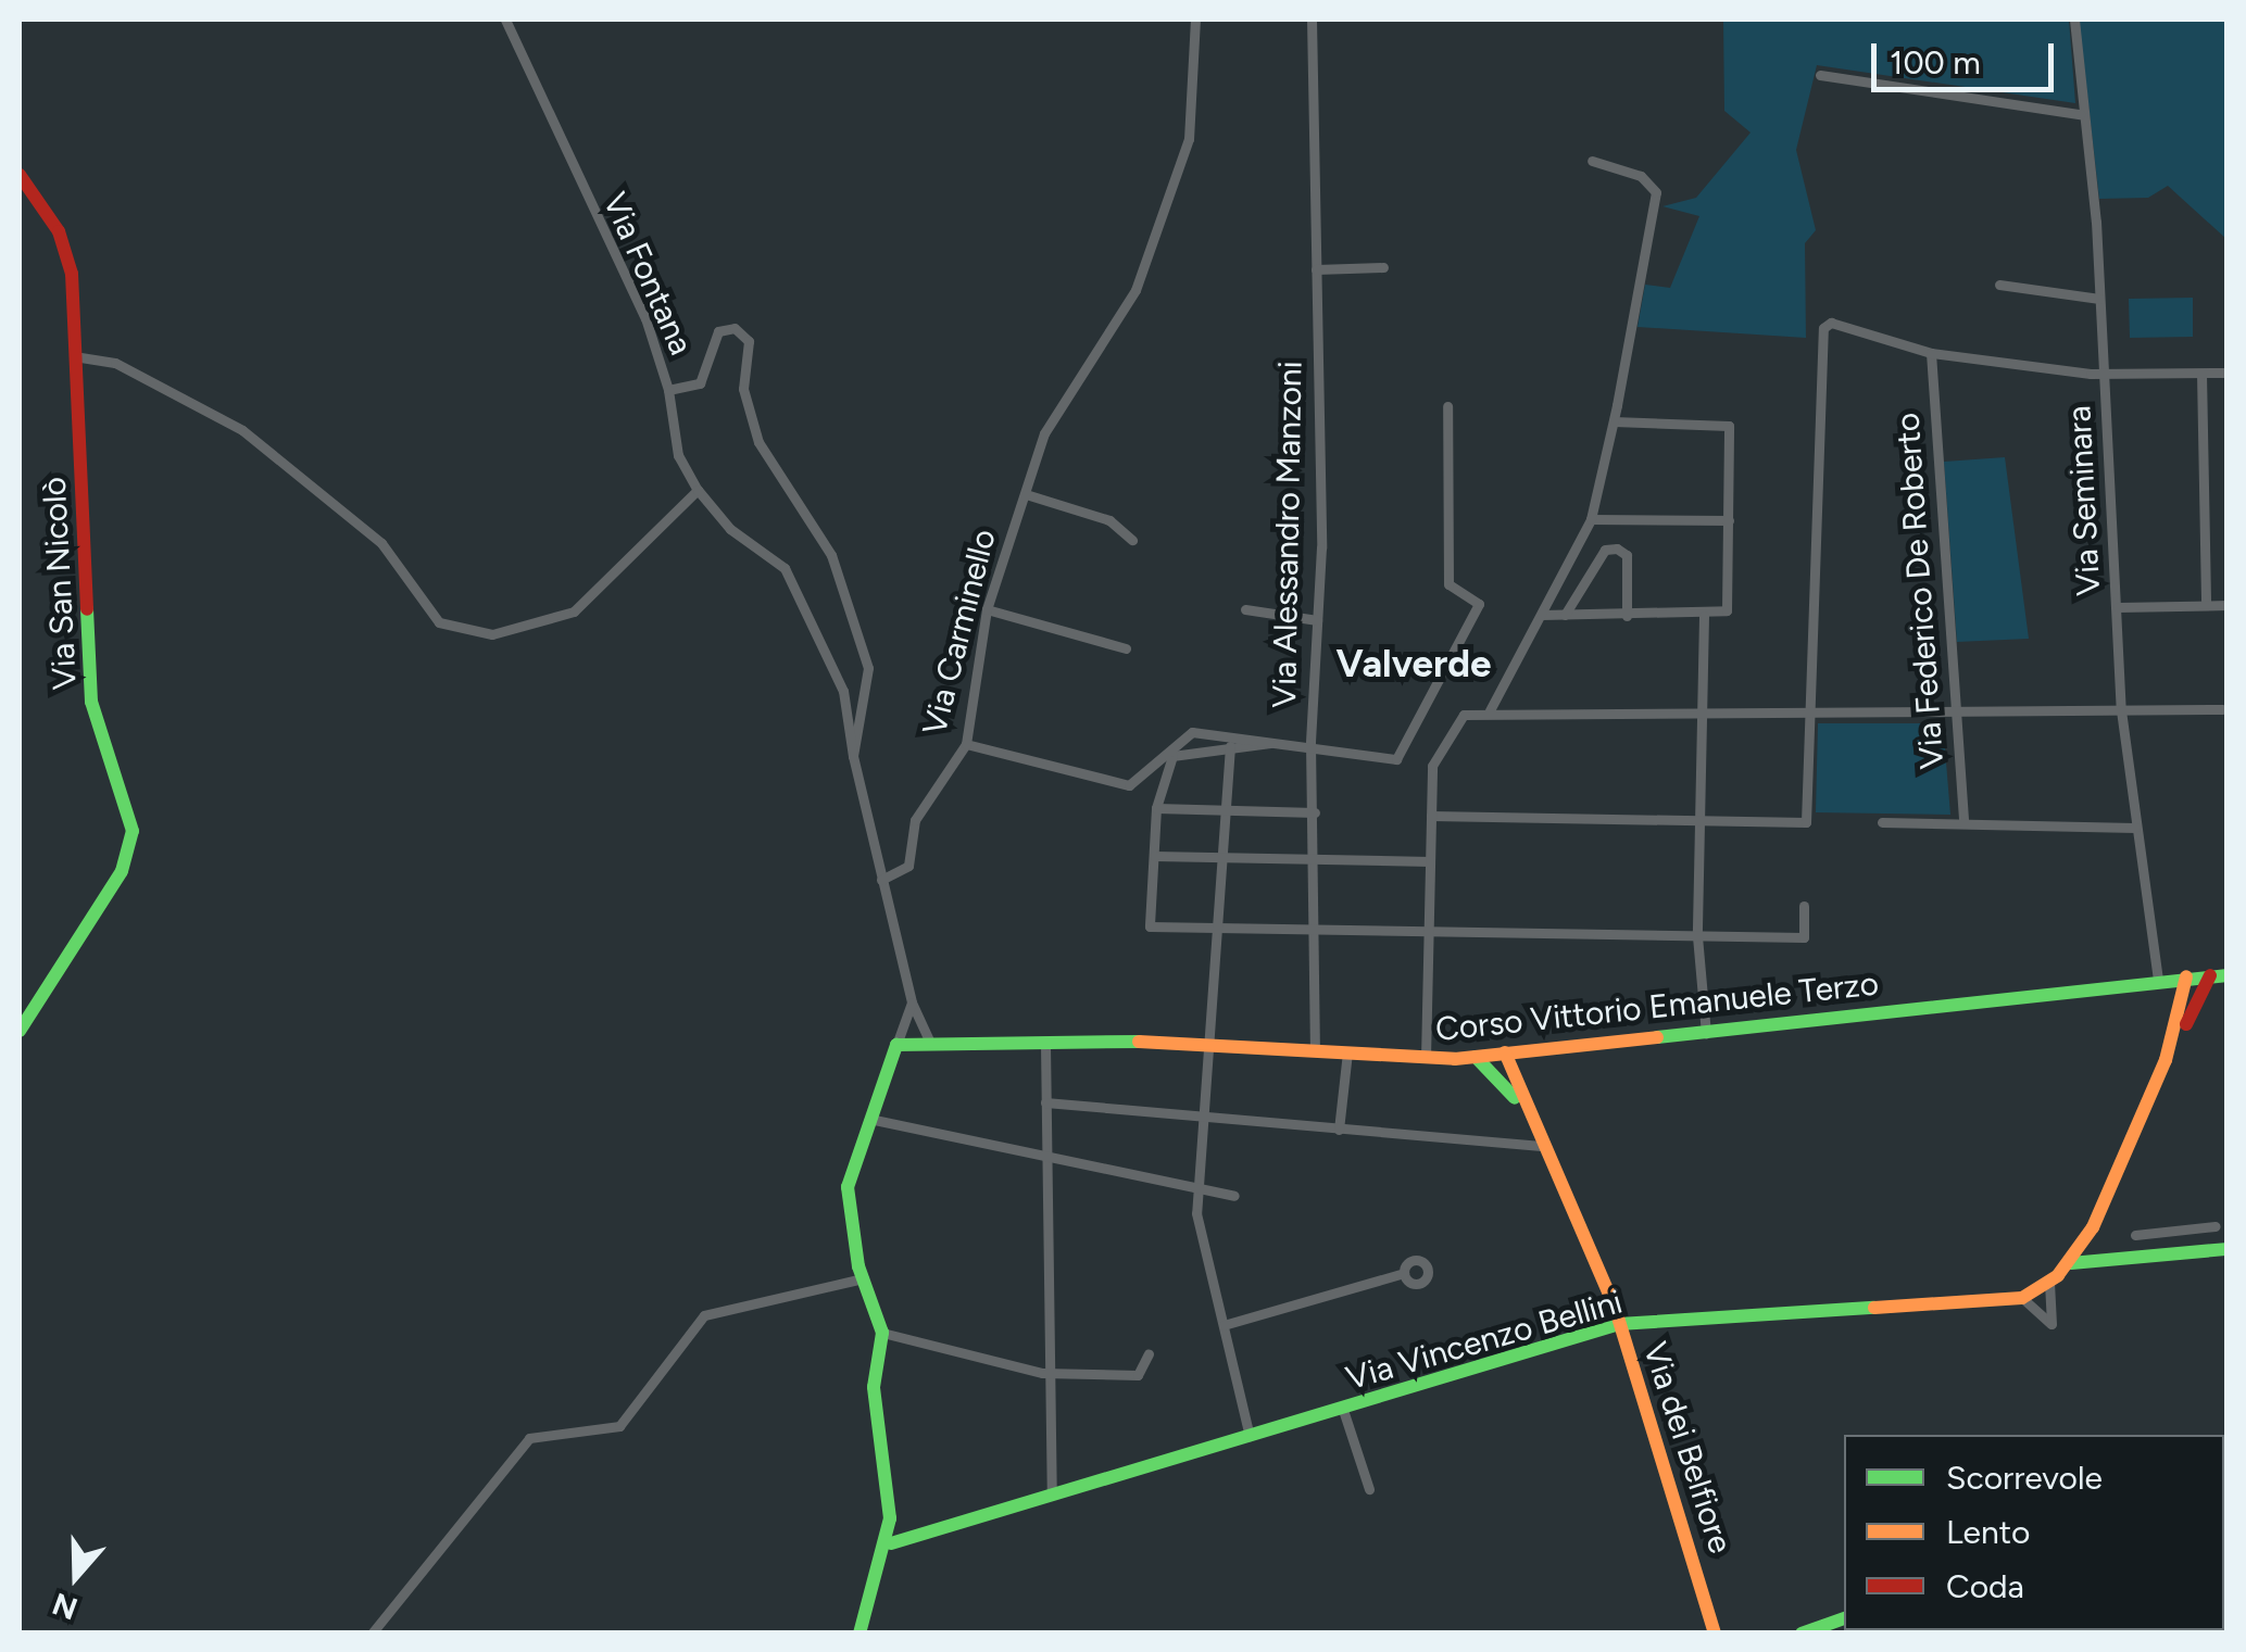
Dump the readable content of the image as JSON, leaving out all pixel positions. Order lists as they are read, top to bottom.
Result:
{
  "streets": {
    "main road": [
      "Via San Nicolò",
      "Corso Vittorio Emanuele Terzo",
      "Via Vincenzo Bellini",
      "Via dei Belfiore"
    ],
    "street": [
      "Via Fontana",
      "Via Seminara",
      "Via Alessandro Manzoni",
      "Via Federico De Roberto",
      "Via Carminello"
    ]
  },
  "crossings": [
    ["Via Fontana", "Via Carminello"],
    ["Via Fontana", "Corso Vittorio Emanuele Terzo"],
    ["Via Seminara", "Corso Vittorio Emanuele Terzo"],
    ["Via Alessandro Manzoni", "Corso Vittorio Emanuele Terzo"],
    ["Via Vincenzo Bellini", "Via dei Belfiore"]
  ],
  "districts": ["Valverde"],
  "legend": ["Scorrevole", "Lento", "Coda"],
  "scale_bar": "100 m",
  "north": "bottom"
}
